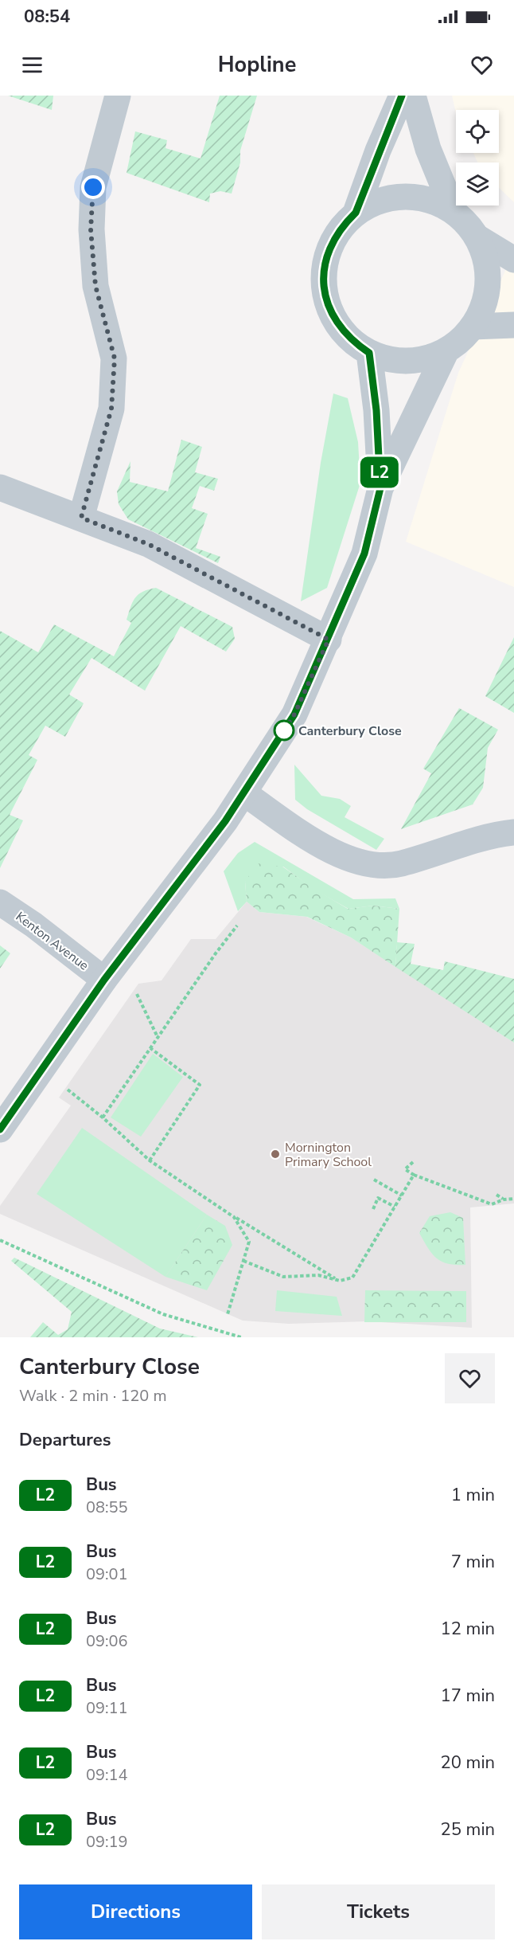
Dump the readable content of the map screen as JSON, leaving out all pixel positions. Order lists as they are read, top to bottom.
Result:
{
  "streets": {
    "street": ["Kenton Avenue"]
  },
  "places": ["Canterbury Close", "Mornington Primary School"],
  "lines": ["bus line L2"],
  "page": {
    "status": "08:54",
    "header": "Hopline",
    "on_map": "L2",
    "heading": [
      ["Canterbury Close", "Walk · 2 min · 120 m"],
      "Departures"
    ],
    "list": [
      {
        "mark": "L2",
        "name": "Bus",
        "note": "08:55",
        "value": "1 min"
      },
      {
        "mark": "L2",
        "name": "Bus",
        "note": "09:01",
        "value": "7 min"
      },
      {
        "mark": "L2",
        "name": "Bus",
        "note": "09:06",
        "value": "12 min"
      },
      {
        "mark": "L2",
        "name": "Bus",
        "note": "09:11",
        "value": "17 min"
      },
      {
        "mark": "L2",
        "name": "Bus",
        "note": "09:14",
        "value": "20 min"
      },
      {
        "mark": "L2",
        "name": "Bus",
        "note": "09:19",
        "value": "25 min"
      }
    ],
    "buttons": ["Directions", "Tickets"]
  }
}
